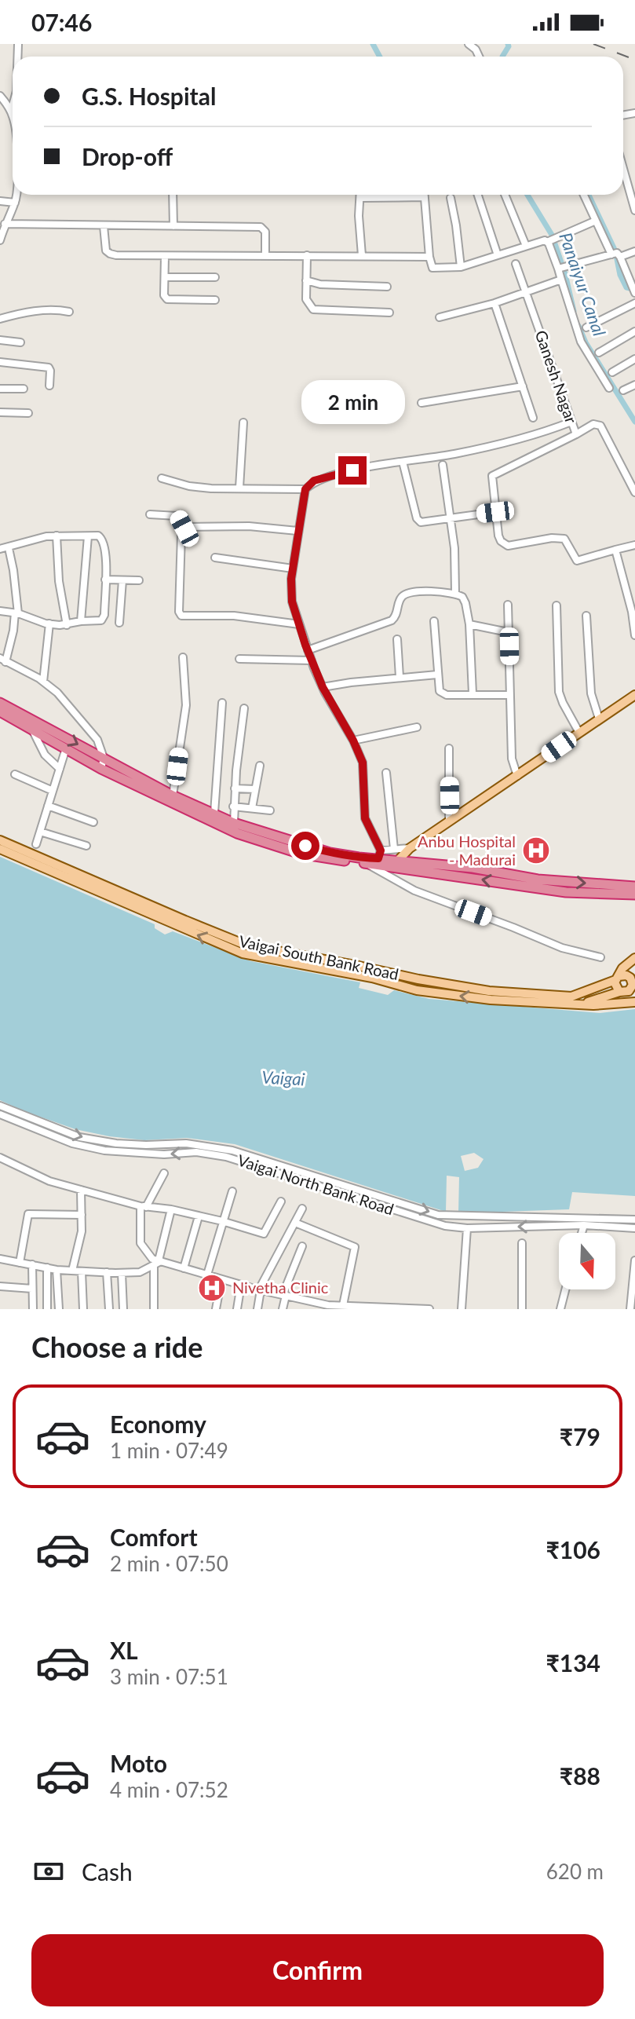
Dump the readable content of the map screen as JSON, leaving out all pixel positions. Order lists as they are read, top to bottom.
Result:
{
  "streets": {
    "main road": ["Vaigai South Bank Road"],
    "street": ["Ganesh Nagar", "Vaigai North Bank Road"]
  },
  "water": ["Panaiyur Canal", "Vaigai"],
  "places": {
    "hospital": ["Anbu Hospital - Madurai", "Nivetha Clinic"]
  },
  "north": "bottom",
  "page": {
    "status": "07:46",
    "banner": ["G.S. Hospital", "Drop-off"],
    "bubble": "2 min",
    "heading": "Choose a ride",
    "list": [
      {
        "name": "Economy",
        "note": "1 min · 07:49",
        "value": "₹79"
      },
      {
        "name": "Comfort",
        "note": "2 min · 07:50",
        "value": "₹106"
      },
      {
        "name": "XL",
        "note": "3 min · 07:51",
        "value": "₹134"
      },
      {
        "name": "Moto",
        "note": "4 min · 07:52",
        "value": "₹88"
      }
    ],
    "pay": ["Cash", "620 m"],
    "buttons": "Confirm"
  }
}
